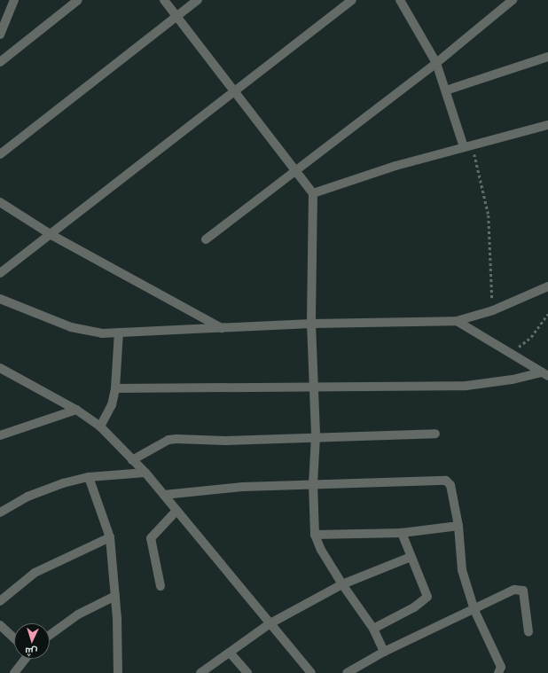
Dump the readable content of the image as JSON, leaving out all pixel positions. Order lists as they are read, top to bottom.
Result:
{
  "north": "bottom"
}
